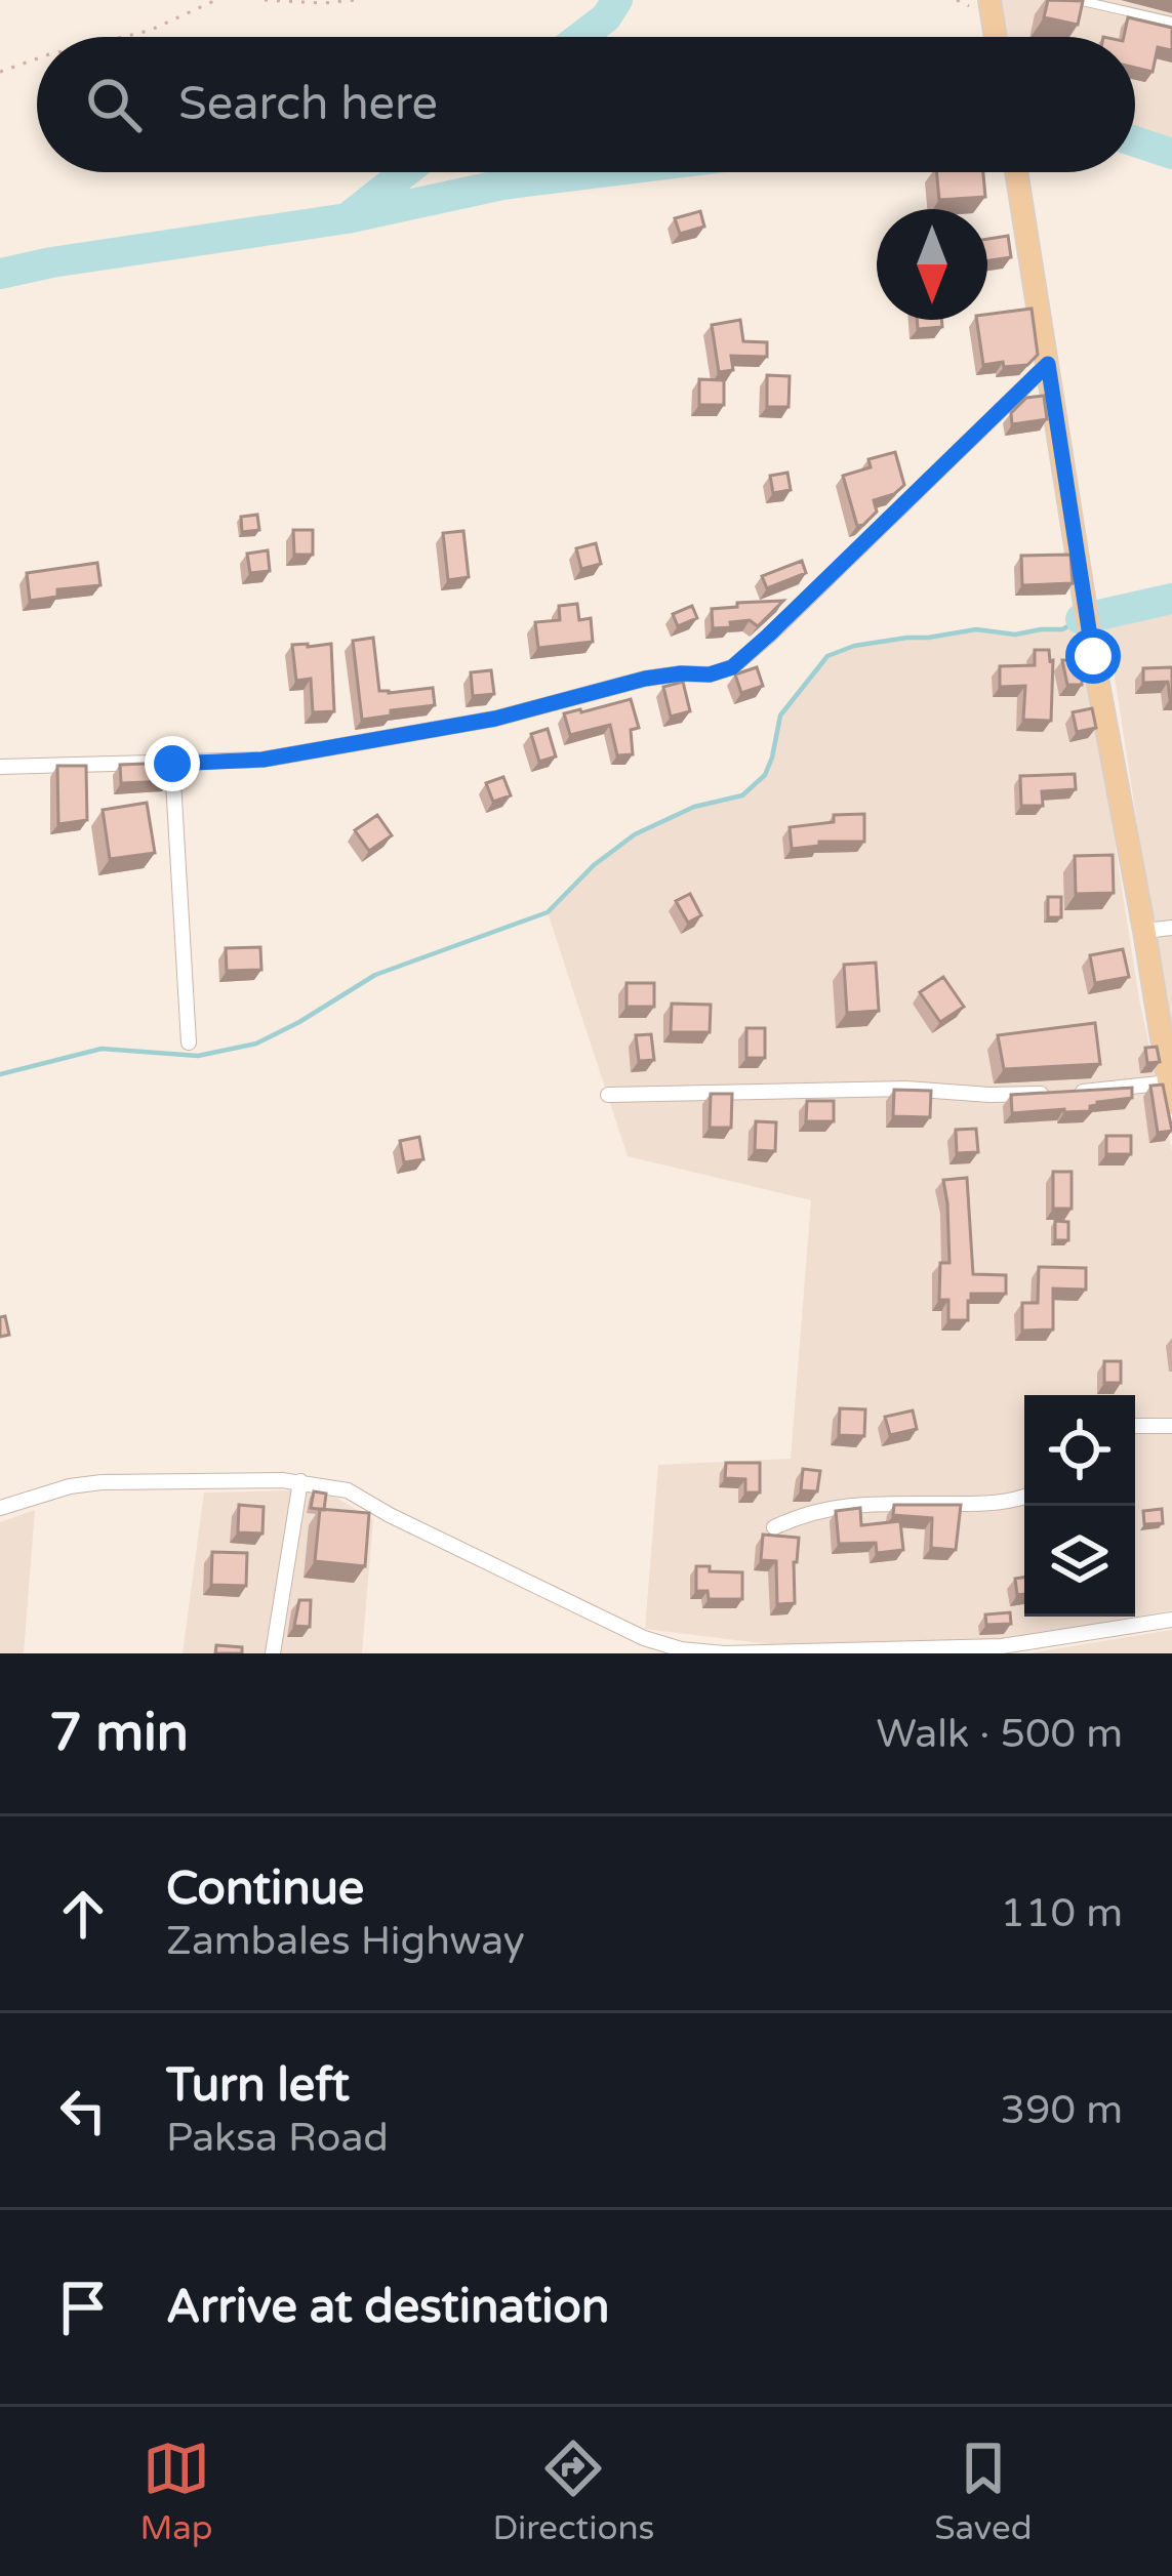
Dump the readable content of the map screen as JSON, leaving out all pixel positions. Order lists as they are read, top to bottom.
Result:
{
  "north": "bottom",
  "page": {
    "search": "Search here",
    "heading": ["7 min", "Walk · 500 m"],
    "list": [
      ["Continue", "Zambales Highway", "110 m"],
      ["Turn left", "Paksa Road", "390 m"],
      "Arrive at destination"
    ],
    "nav": ["Map", "Directions", "Saved"]
  }
}
